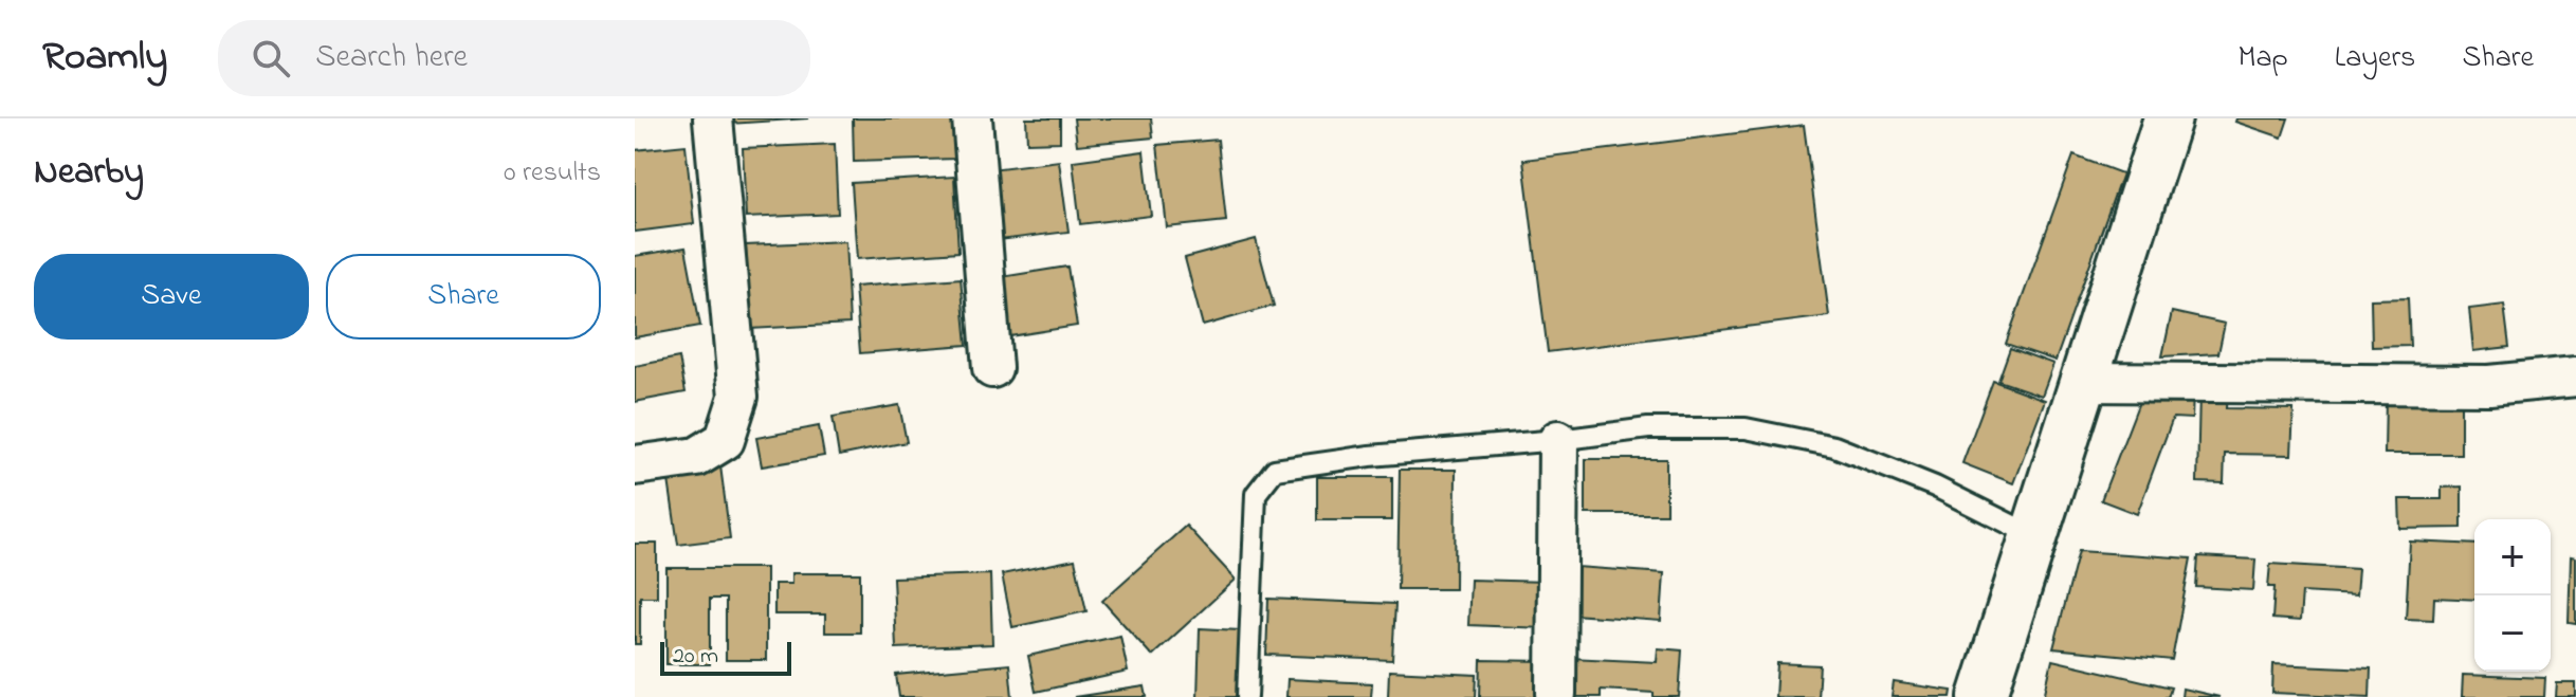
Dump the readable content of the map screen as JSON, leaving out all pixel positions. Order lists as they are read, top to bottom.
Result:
{
  "scale_bar": "20 m",
  "page": {
    "header": "Roamly",
    "search": "Search here",
    "nav": ["Map", "Layers", "Share"],
    "heading": ["Nearby", "0 results"],
    "buttons": ["Save", "Share"],
    "map_buttons": ["+", "−"],
    "scale": "20 m"
  }
}
